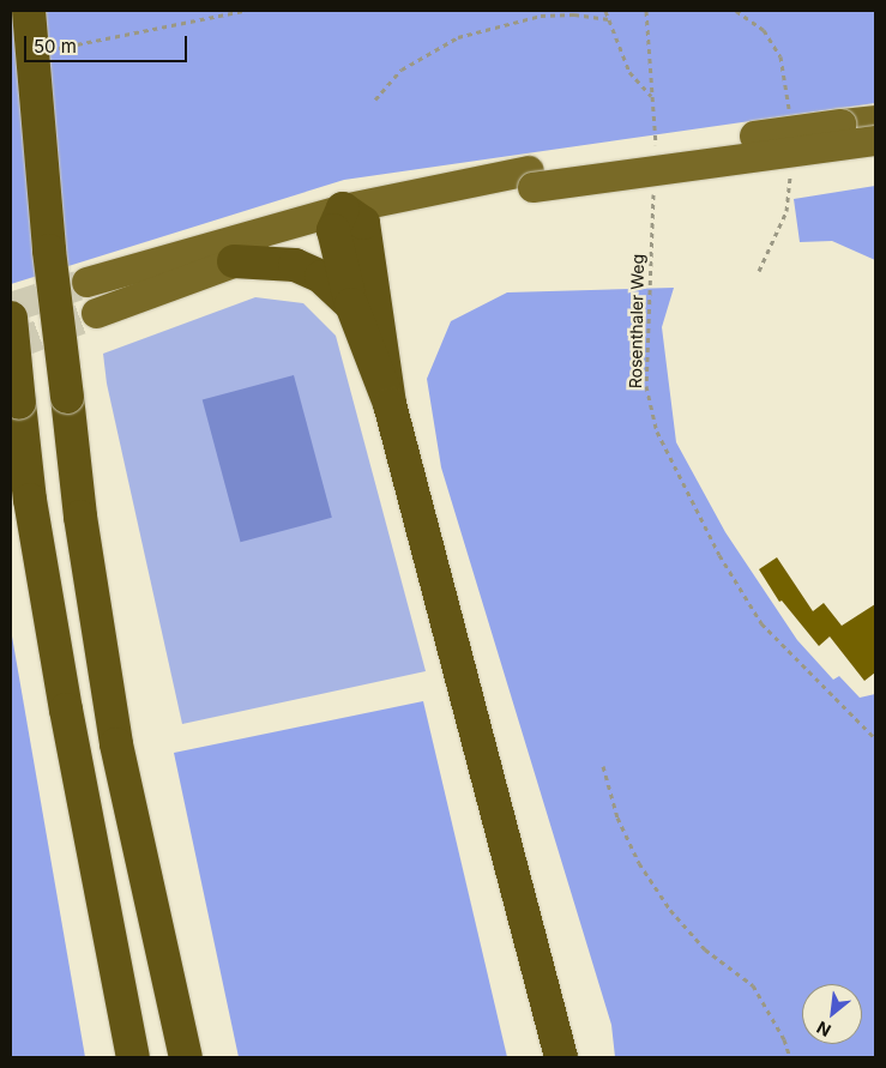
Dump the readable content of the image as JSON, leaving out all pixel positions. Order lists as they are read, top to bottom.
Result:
{
  "streets": {
    "path": ["Rosenthaler Weg"]
  },
  "scale_bar": "50 m",
  "north": "bottom left"
}
